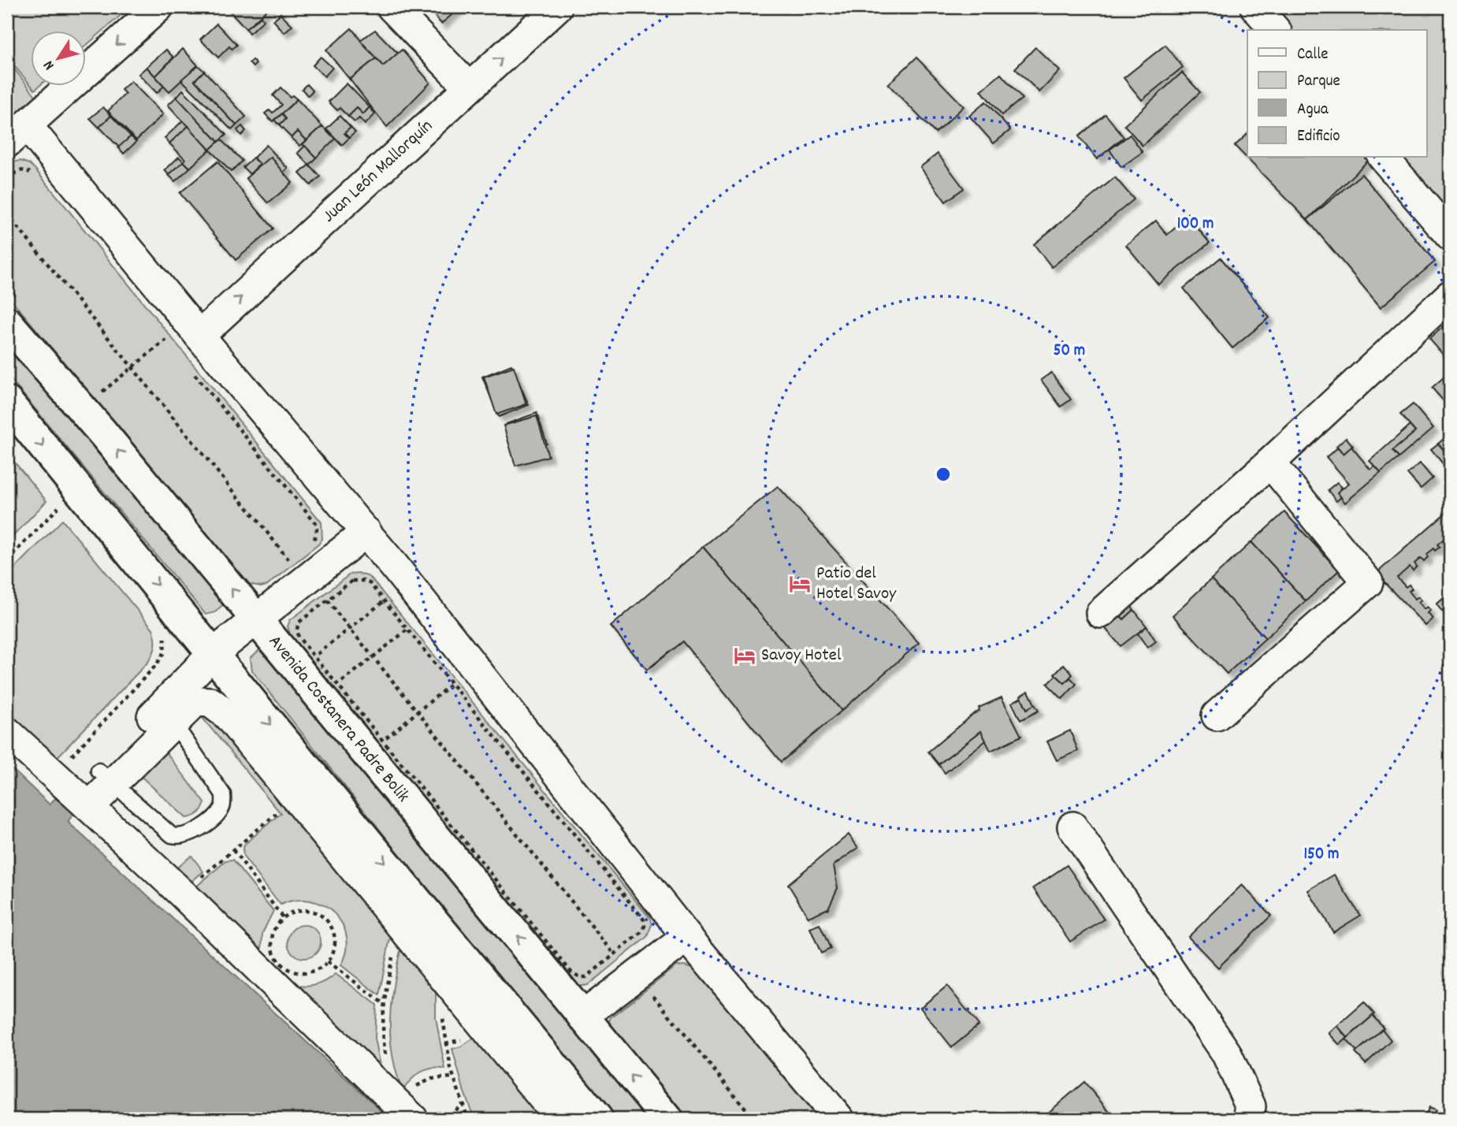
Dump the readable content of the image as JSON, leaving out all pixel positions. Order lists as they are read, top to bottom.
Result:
{
  "streets": {
    "main road": ["Avenida Costanera Padre Bolik"],
    "street": ["Juan León Mallorquín"]
  },
  "one_way": ["Juan León Mallorquín"],
  "places": {
    "hotel": ["Patio del Hotel Savoy", "Savoy Hotel"]
  },
  "legend": [
    "Calle",
    "Parque",
    "Agua",
    "Edificio"
  ],
  "north": "bottom left",
  "rings": ["100 m", "50 m", "150 m"]
}
